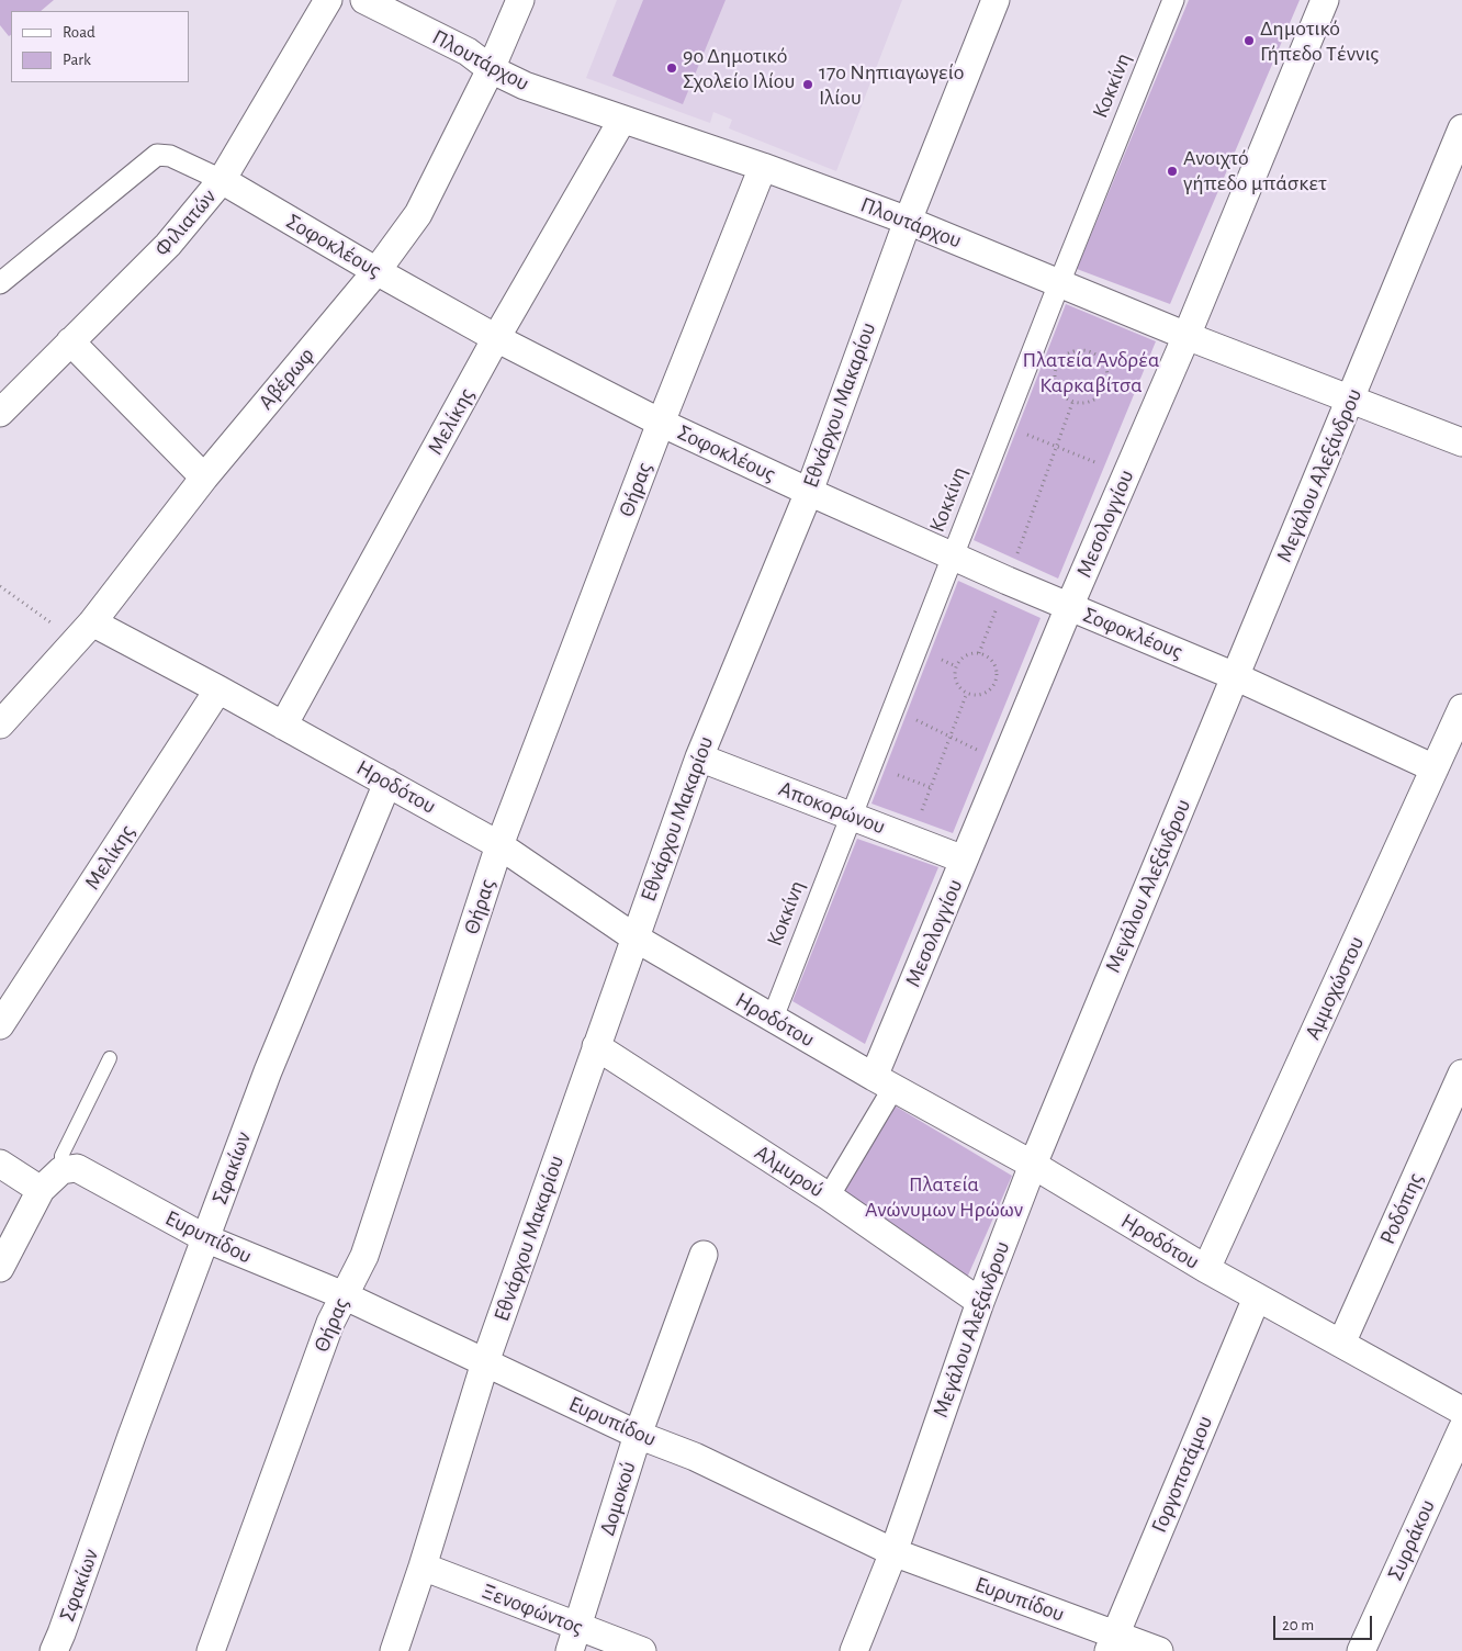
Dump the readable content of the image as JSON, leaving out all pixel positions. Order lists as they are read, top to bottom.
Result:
{
  "streets": {
    "street": [
      "Πλουτάρχου",
      "Κοκκίνη",
      "Φιλιατών",
      "Σοφοκλέους",
      "Αβέρωφ",
      "Εθνάρχου Μακαρίου",
      "Μελίκης",
      "Μεγάλου Αλεξάνδρου",
      "Θήρας",
      "Μεσολογγίου",
      "Ηροδότου",
      "Αποκορώνου",
      "Αμμοχώστου",
      "Σφακίων",
      "Αλμυρού",
      "Ροδόπης",
      "Ευρυπίδου",
      "Γοργοποτάμου",
      "Δομοκού",
      "Συρράκου",
      "Ξενοφώντος"
    ]
  },
  "crossings": [
    ["Πλουτάρχου", "Κοκκίνη"],
    ["Πλουτάρχου", "Αβέρωφ"],
    ["Πλουτάρχου", "Εθνάρχου Μακαρίου"],
    ["Πλουτάρχου", "Μελίκης"],
    ["Πλουτάρχου", "Μεγάλου Αλεξάνδρου"],
    ["Πλουτάρχου", "Θήρας"],
    ["Πλουτάρχου", "Μεσολογγίου"],
    ["Κοκκίνη", "Σοφοκλέους"],
    ["Κοκκίνη", "Ηροδότου"],
    ["Κοκκίνη", "Αποκορώνου"],
    ["Φιλιατών", "Σοφοκλέους"],
    ["Σοφοκλέους", "Αβέρωφ"],
    ["Σοφοκλέους", "Εθνάρχου Μακαρίου"],
    ["Σοφοκλέους", "Μελίκης"],
    ["Σοφοκλέους", "Μεγάλου Αλεξάνδρου"],
    ["Σοφοκλέους", "Θήρας"],
    ["Σοφοκλέους", "Μεσολογγίου"],
    ["Σοφοκλέους", "Αμμοχώστου"],
    ["Αβέρωφ", "Ηροδότου"],
    ["Εθνάρχου Μακαρίου", "Ηροδότου"],
    ["Εθνάρχου Μακαρίου", "Αποκορώνου"],
    ["Εθνάρχου Μακαρίου", "Αλμυρού"],
    ["Εθνάρχου Μακαρίου", "Ευρυπίδου"],
    ["Εθνάρχου Μακαρίου", "Ξενοφώντος"],
    ["Μελίκης", "Ηροδότου"],
    ["Μεγάλου Αλεξάνδρου", "Ηροδότου"],
    ["Μεγάλου Αλεξάνδρου", "Αλμυρού"],
    ["Μεγάλου Αλεξάνδρου", "Ευρυπίδου"],
    ["Θήρας", "Ηροδότου"],
    ["Θήρας", "Ευρυπίδου"],
    ["Μεσολογγίου", "Ηροδότου"],
    ["Μεσολογγίου", "Αποκορώνου"],
    ["Ηροδότου", "Αμμοχώστου"],
    ["Ηροδότου", "Σφακίων"],
    ["Ηροδότου", "Ροδόπης"],
    ["Ηροδότου", "Γοργοποτάμου"],
    ["Σφακίων", "Ευρυπίδου"],
    ["Ευρυπίδου", "Γοργοποτάμου"],
    ["Ευρυπίδου", "Δομοκού"],
    ["Δομοκού", "Ξενοφώντος"]
  ],
  "parks": ["Πλατεία Ανδρέα Καρκαβίτσα", "Πλατεία Ανώνυμων Ηρώων"],
  "places": [
    "Δημοτικό Γήπεδο Τέννις",
    "9ο Δημοτικό Σχολείο Ιλίου",
    "17ο Νηπιαγωγείο Ιλίου",
    "Ανοιχτό γήπεδο μπάσκετ"
  ],
  "legend": ["Road", "Park"],
  "scale_bar": "20 m"
}
